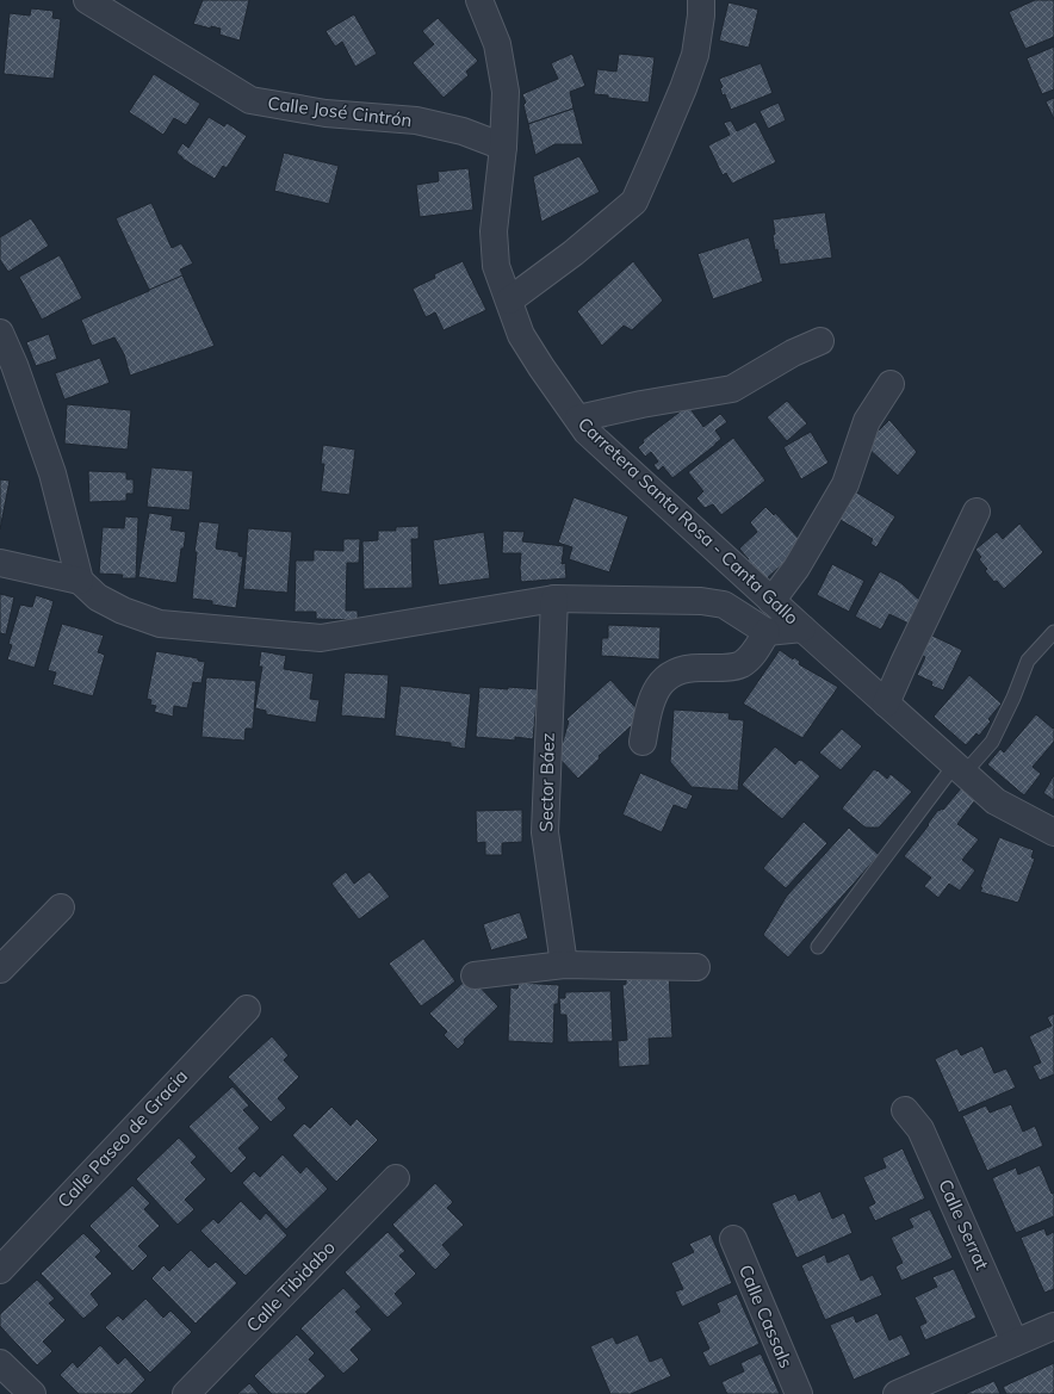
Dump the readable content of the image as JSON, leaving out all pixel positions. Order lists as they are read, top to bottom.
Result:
{
  "streets": {
    "street": [
      "Calle José Cintrón",
      "Carretera Santa Rosa - Canta Gallo",
      "Sector Báez",
      "Calle Paseo de Gracia",
      "Calle Serrat",
      "Calle Tibidabo",
      "Calle Cassals"
    ]
  },
  "crossings": [
    ["Calle José Cintrón", "Carretera Santa Rosa - Canta Gallo"]
  ]
}
